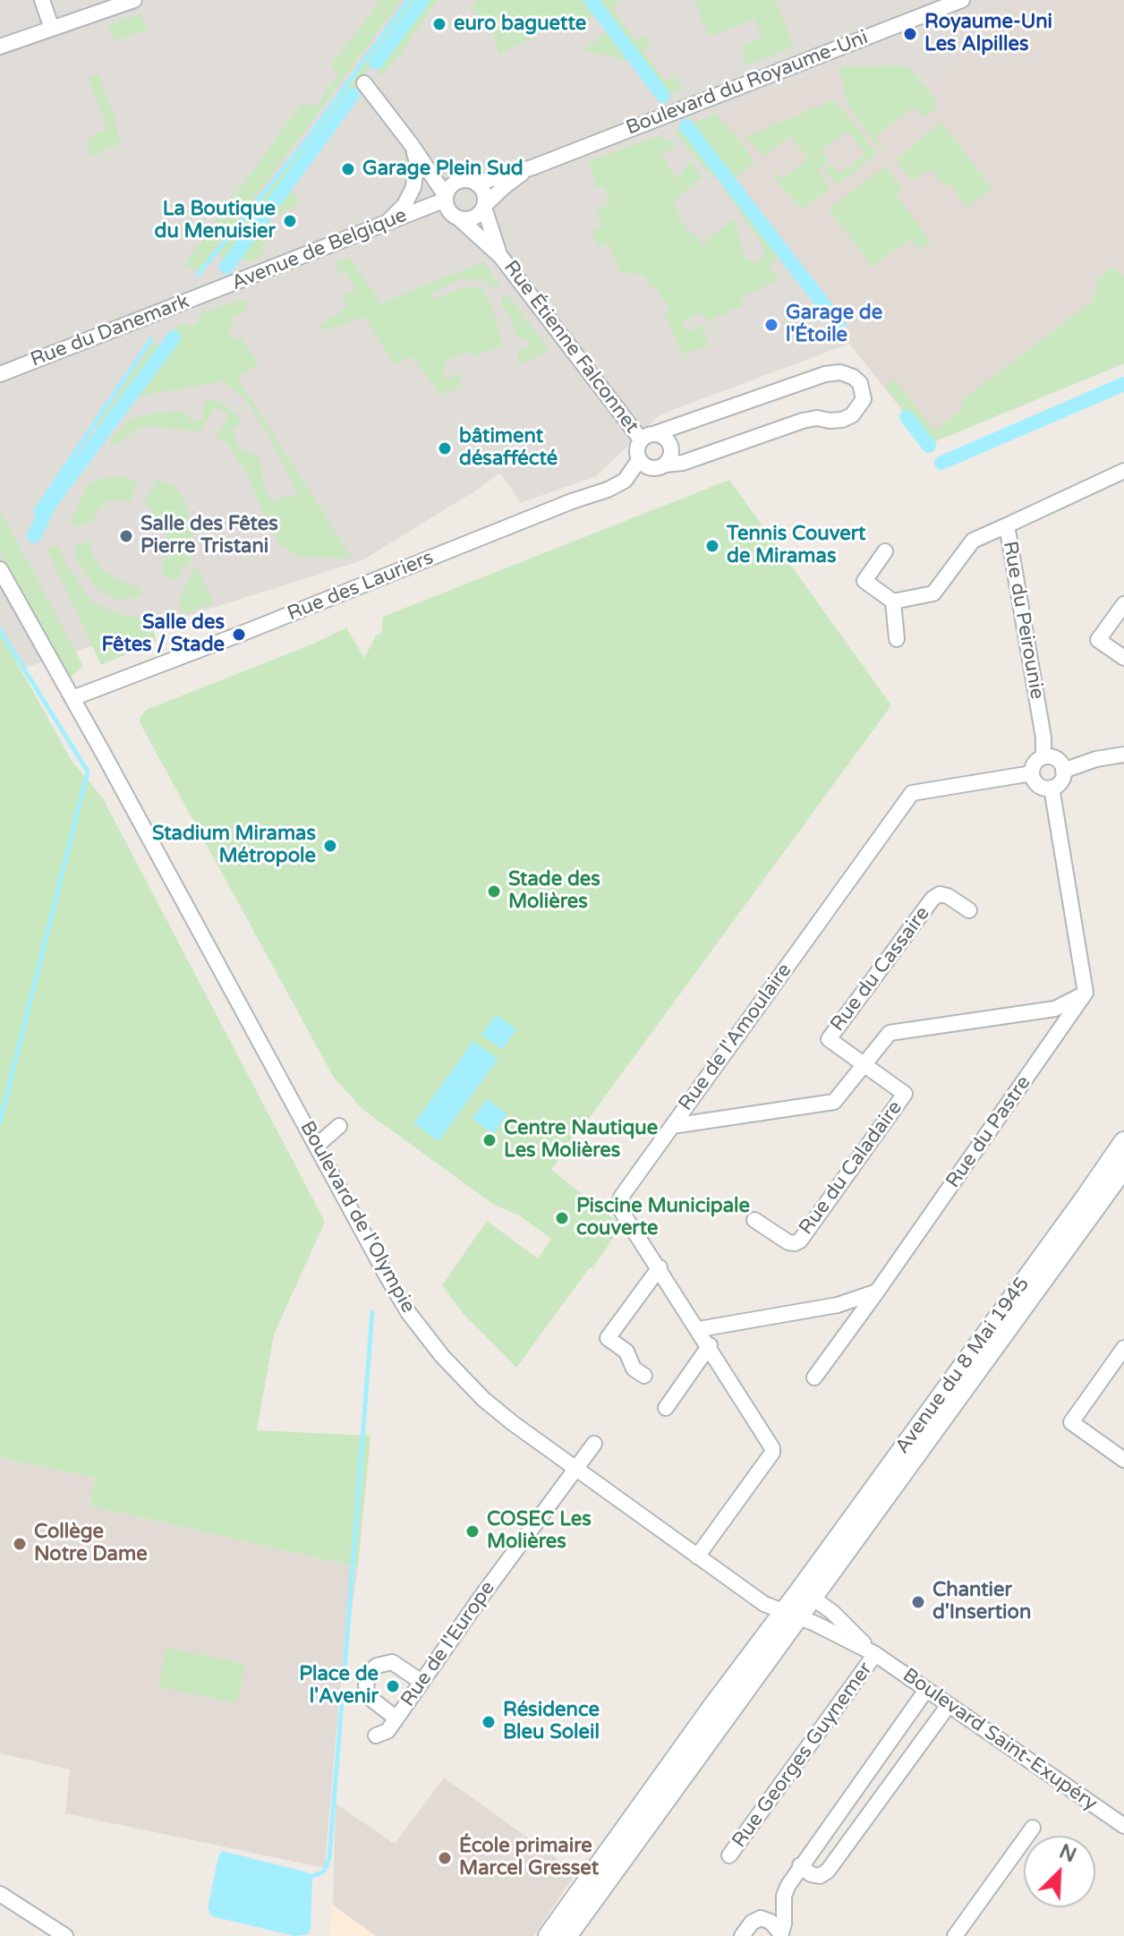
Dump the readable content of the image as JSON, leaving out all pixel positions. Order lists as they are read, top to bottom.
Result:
{
  "streets": {
    "main road": ["Avenue du 8 Mai 1945"],
    "street": [
      "Boulevard du Royaume-Uni",
      "Avenue de Belgique",
      "Rue du Danemark",
      "Rue Étienne Falconnet",
      "Rue des Lauriers",
      "Rue du Peirounie",
      "Rue du Cassaire",
      "Rue de l'Amoulaire",
      "Rue du Pastre",
      "Rue du Caladaire",
      "Boulevard de l'Olympie",
      "Rue de l'Europe",
      "Boulevard Saint-Exupéry",
      "Rue Georges Guynemer"
    ]
  },
  "crossings": [
    ["Boulevard du Royaume-Uni", "Avenue de Belgique"],
    ["Boulevard du Royaume-Uni", "Rue Étienne Falconnet"],
    ["Avenue de Belgique", "Rue du Danemark"],
    ["Avenue de Belgique", "Rue Étienne Falconnet"],
    ["Rue Étienne Falconnet", "Rue des Lauriers"],
    ["Rue des Lauriers", "Boulevard de l'Olympie"],
    ["Rue du Peirounie", "Rue de l'Amoulaire"],
    ["Rue du Cassaire", "Rue du Caladaire"],
    ["Rue de l'Amoulaire", "Boulevard de l'Olympie"],
    ["Boulevard de l'Olympie", "Rue de l'Europe"],
    ["Boulevard de l'Olympie", "Boulevard Saint-Exupéry"],
    ["Avenue du 8 Mai 1945", "Boulevard Saint-Exupéry"],
    ["Boulevard Saint-Exupéry", "Rue Georges Guynemer"]
  ],
  "places": [
    "euro baguette",
    "Royaume-Uni Les Alpilles",
    "Garage Plein Sud",
    "La Boutique du Menuisier",
    "Garage de l'Étoile",
    "bâtiment désaffécté",
    "Salle des Fêtes Pierre Tristani",
    "Tennis Couvert de Miramas",
    "Salle des Fêtes / Stade",
    "Stadium Miramas Métropole",
    "Stade des Molières",
    "Centre Nautique Les Molières",
    "Piscine Municipale couverte",
    "COSEC Les Molières",
    "Collège Notre Dame",
    "Chantier d'Insertion",
    "Place de l'Avenir",
    "Résidence Bleu Soleil",
    "École primaire Marcel Gresset"
  ],
  "north": "top right"
}
